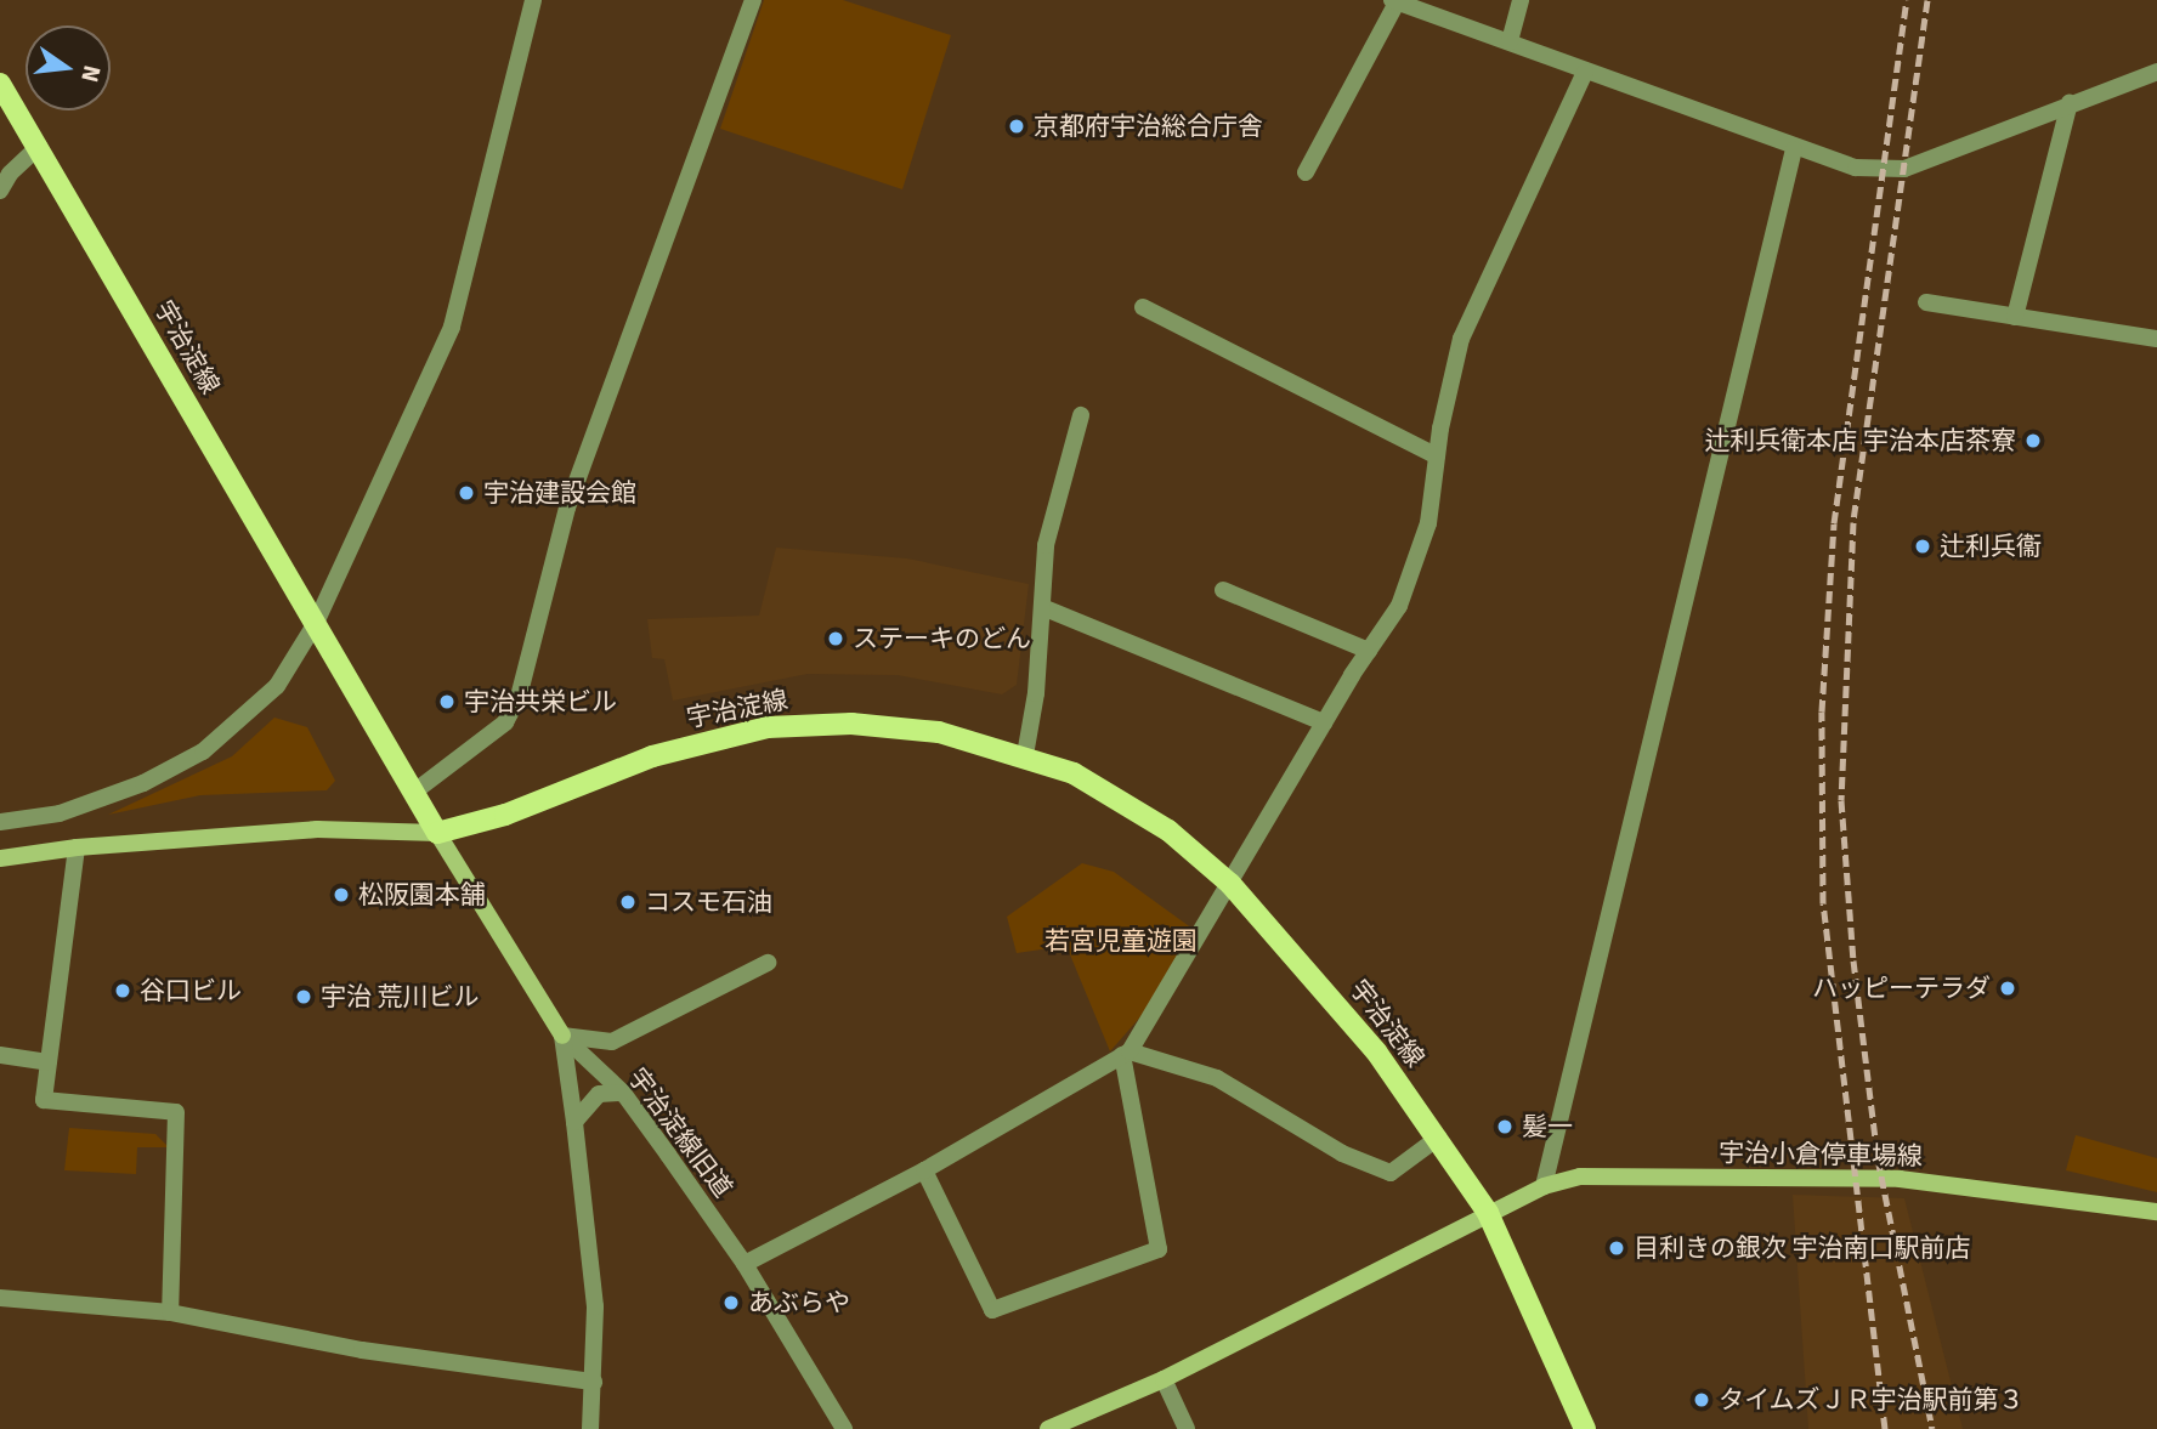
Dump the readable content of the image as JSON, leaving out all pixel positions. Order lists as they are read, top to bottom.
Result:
{
  "streets": {
    "main road": ["宇治淀線"],
    "street": ["宇治淀線旧道", "宇治小倉停車場線"]
  },
  "crossings": [
    ["宇治淀線", "宇治淀線旧道"],
    ["宇治淀線", "宇治小倉停車場線"]
  ],
  "parks": ["若宮児童遊園"],
  "places": [
    "京都府宇治総合庁舎",
    "辻利兵衛本店 宇治本店茶寮",
    "宇治建設会館",
    "辻利兵衞",
    "ステーキのどん",
    "宇治共栄ビル",
    "松阪園本舗",
    "コスモ石油",
    "ハッピーテラダ",
    "谷口ビル",
    "宇治 荒川ビル",
    "髪一",
    "目利きの銀次 宇治南口駅前店",
    "あぶらや",
    "タイムズＪＲ宇治駅前第３"
  ],
  "north": "right"
}
